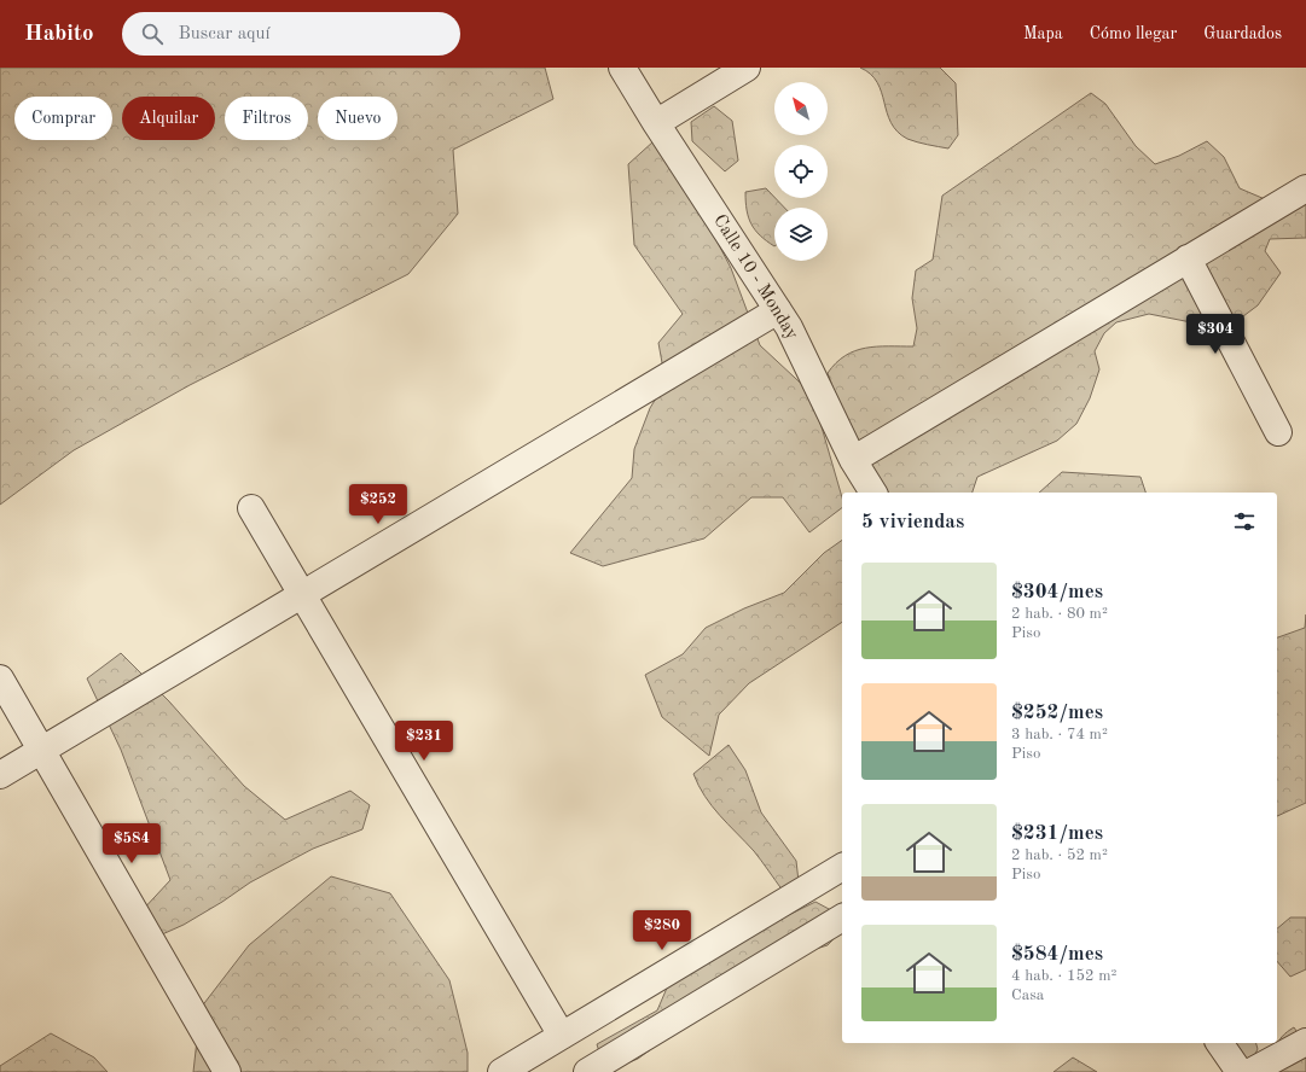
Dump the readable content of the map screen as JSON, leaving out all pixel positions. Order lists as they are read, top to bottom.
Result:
{
  "streets": {
    "street": ["Calle 10 - Monday"]
  },
  "north": "top left",
  "page": {
    "header": "Habito",
    "search": "Buscar aquí",
    "nav": ["Mapa", "Cómo llegar", "Guardados"],
    "chip": [
      "Comprar",
      "Alquilar",
      "Filtros",
      "Nuevo"
    ],
    "price": [
      "$304",
      "$252",
      "$231",
      "$584",
      "$280"
    ],
    "heading": "5 viviendas",
    "list": [
      {
        "name": "$304/mes",
        "note": "2 hab. · 80 m² · Piso"
      },
      {
        "name": "$252/mes",
        "note": "3 hab. · 74 m² · Piso"
      },
      {
        "name": "$231/mes",
        "note": "2 hab. · 52 m² · Piso"
      },
      {
        "name": "$584/mes",
        "note": "4 hab. · 152 m² · Casa"
      }
    ]
  }
}
